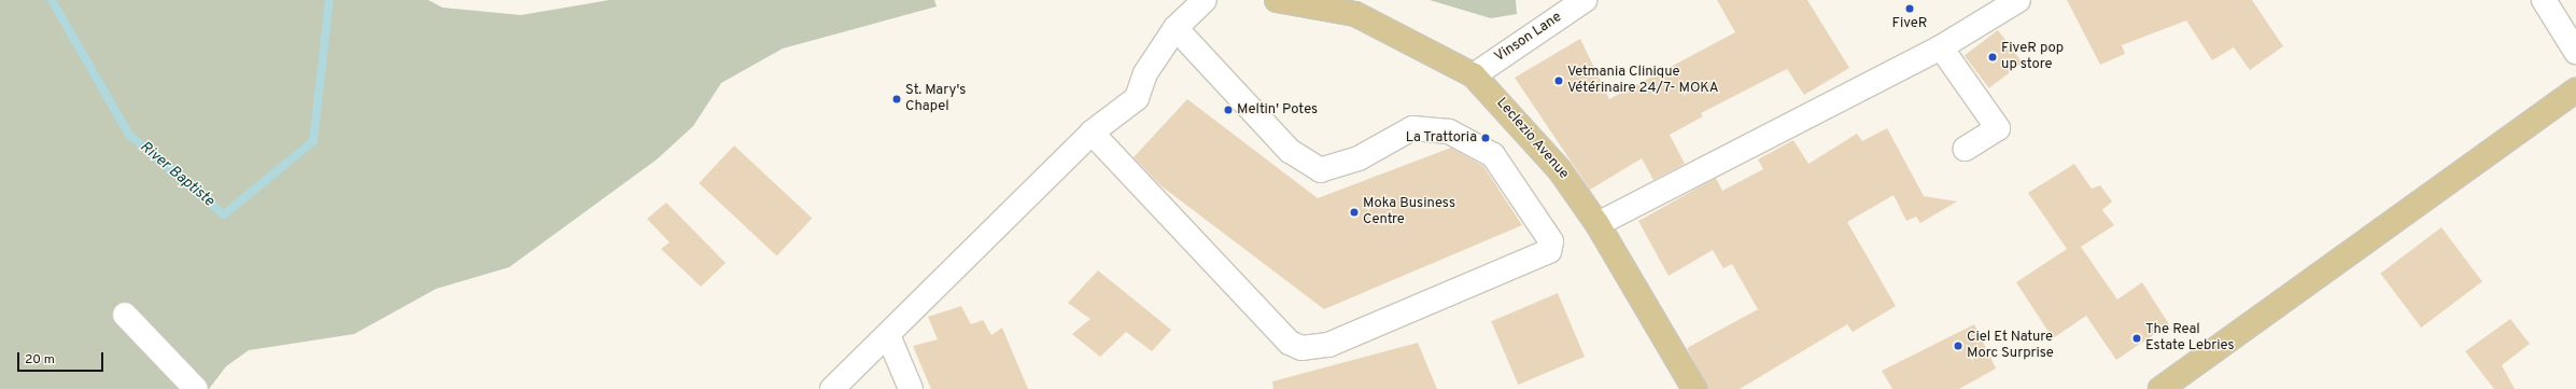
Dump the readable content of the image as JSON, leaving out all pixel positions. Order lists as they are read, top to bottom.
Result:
{
  "streets": {
    "main road": ["Leclezio Avenue"],
    "street": ["Vinson Lane"]
  },
  "crossings": [
    ["Vinson Lane", "Leclezio Avenue"]
  ],
  "water": ["River Baptiste"],
  "places": [
    "FiveR",
    "FiveR pop up store",
    "Vetmania Clinique Vétérinaire 24/7- MOKA",
    "St. Mary's Chapel",
    "Meltin' Potes",
    "La Trattoria",
    "Moka Business Centre",
    "The Real Estate Lebries",
    "Ciel Et Nature Morc Surprise"
  ],
  "scale_bar": "20 m"
}
